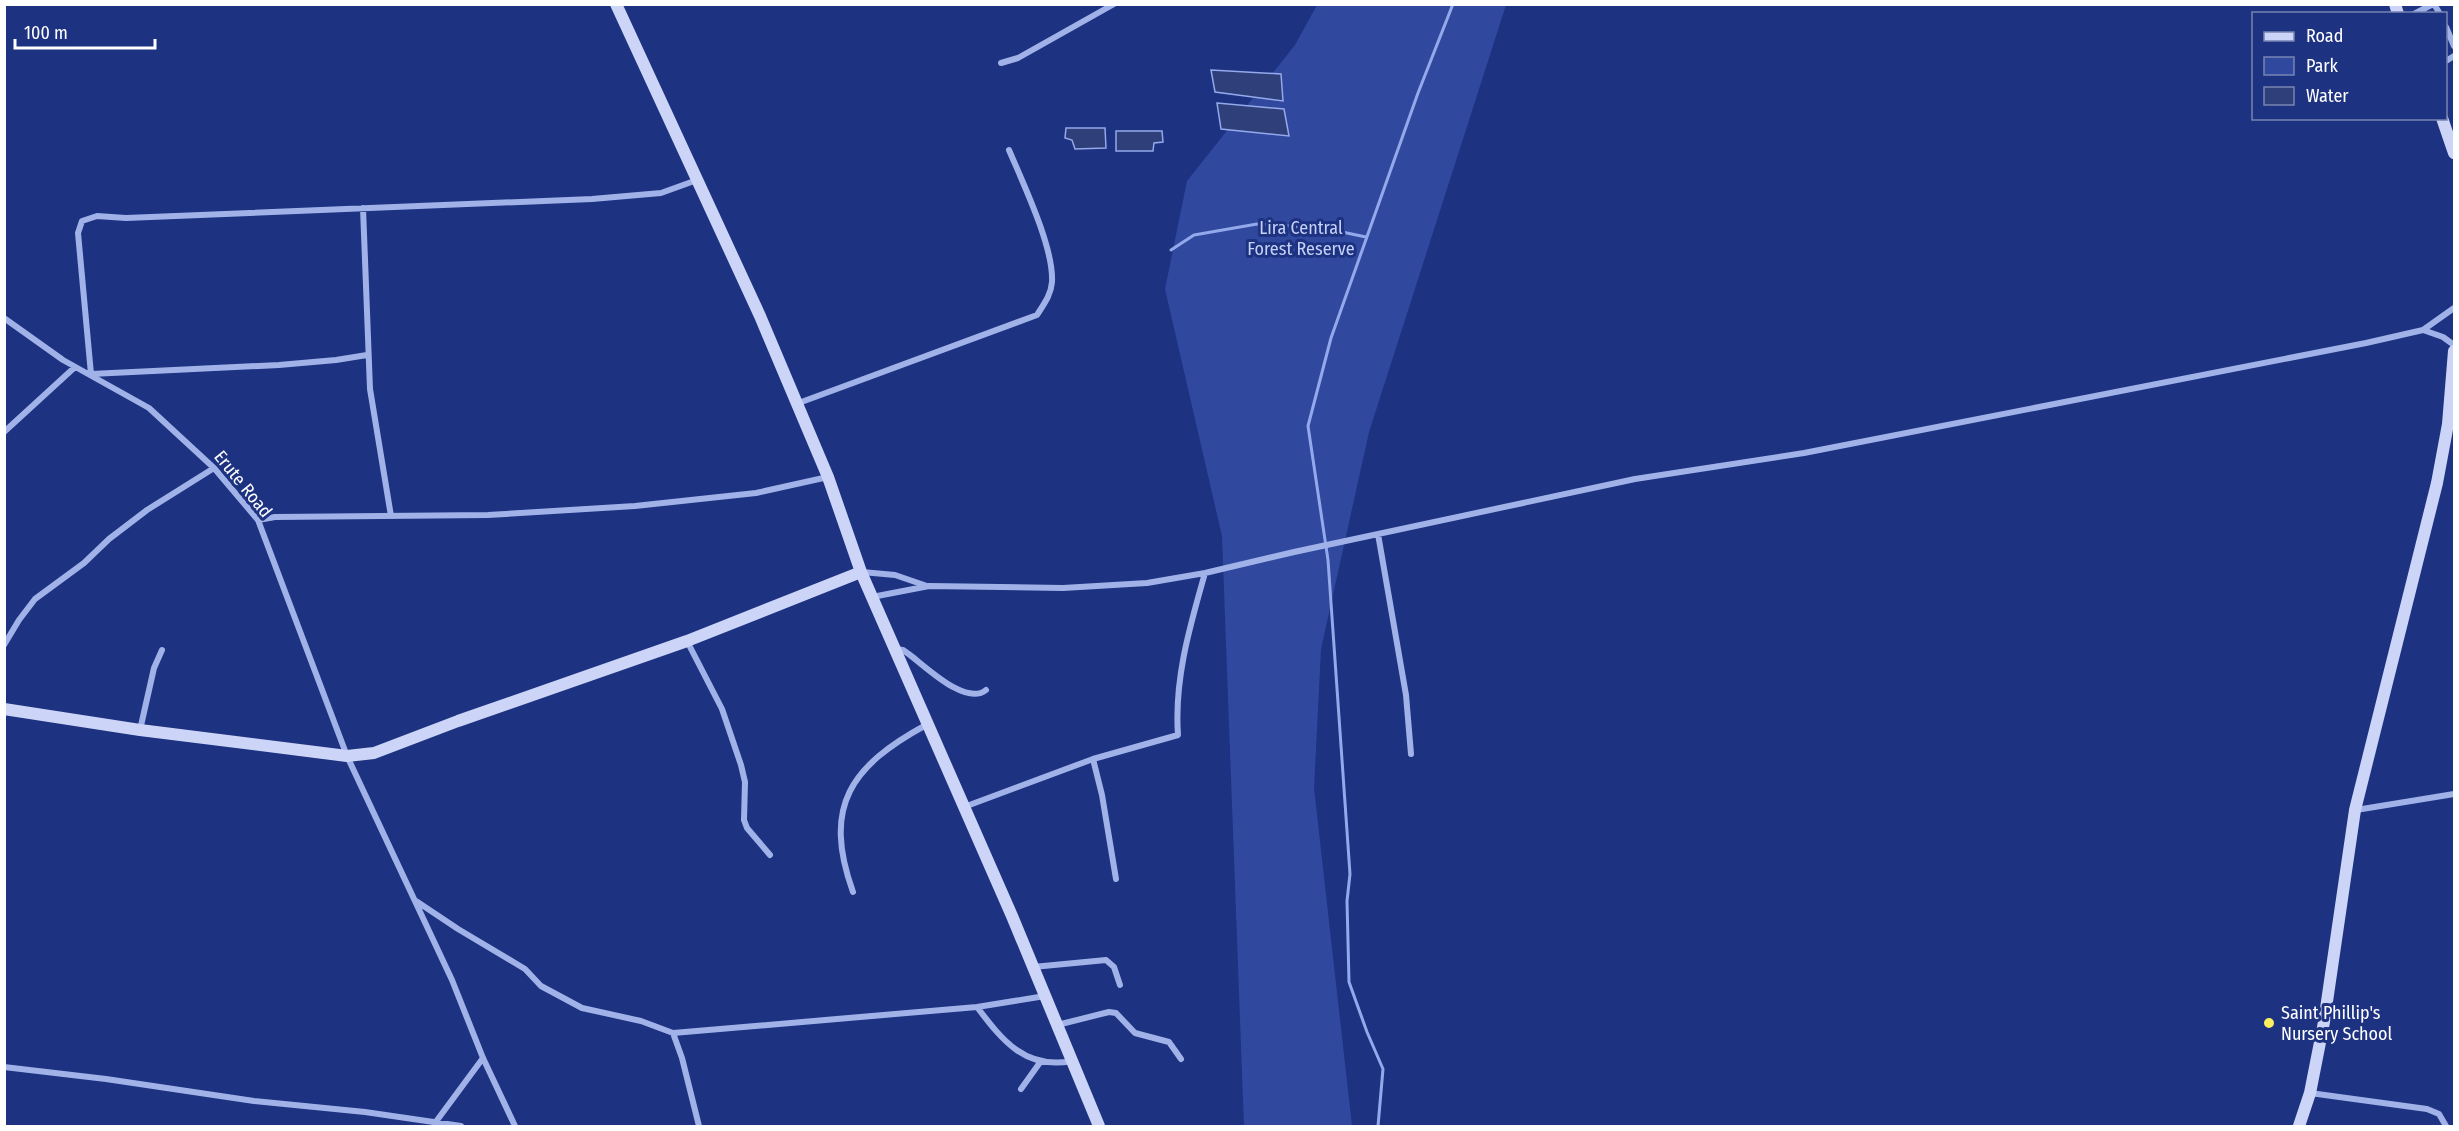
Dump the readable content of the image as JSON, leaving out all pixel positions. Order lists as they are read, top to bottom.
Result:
{
  "streets": {
    "street": ["Erute Road"]
  },
  "parks": ["Lira Central Forest Reserve"],
  "places": ["Saint Phillip's Nursery School"],
  "legend": ["Road", "Park", "Water"],
  "scale_bar": "100 m"
}
